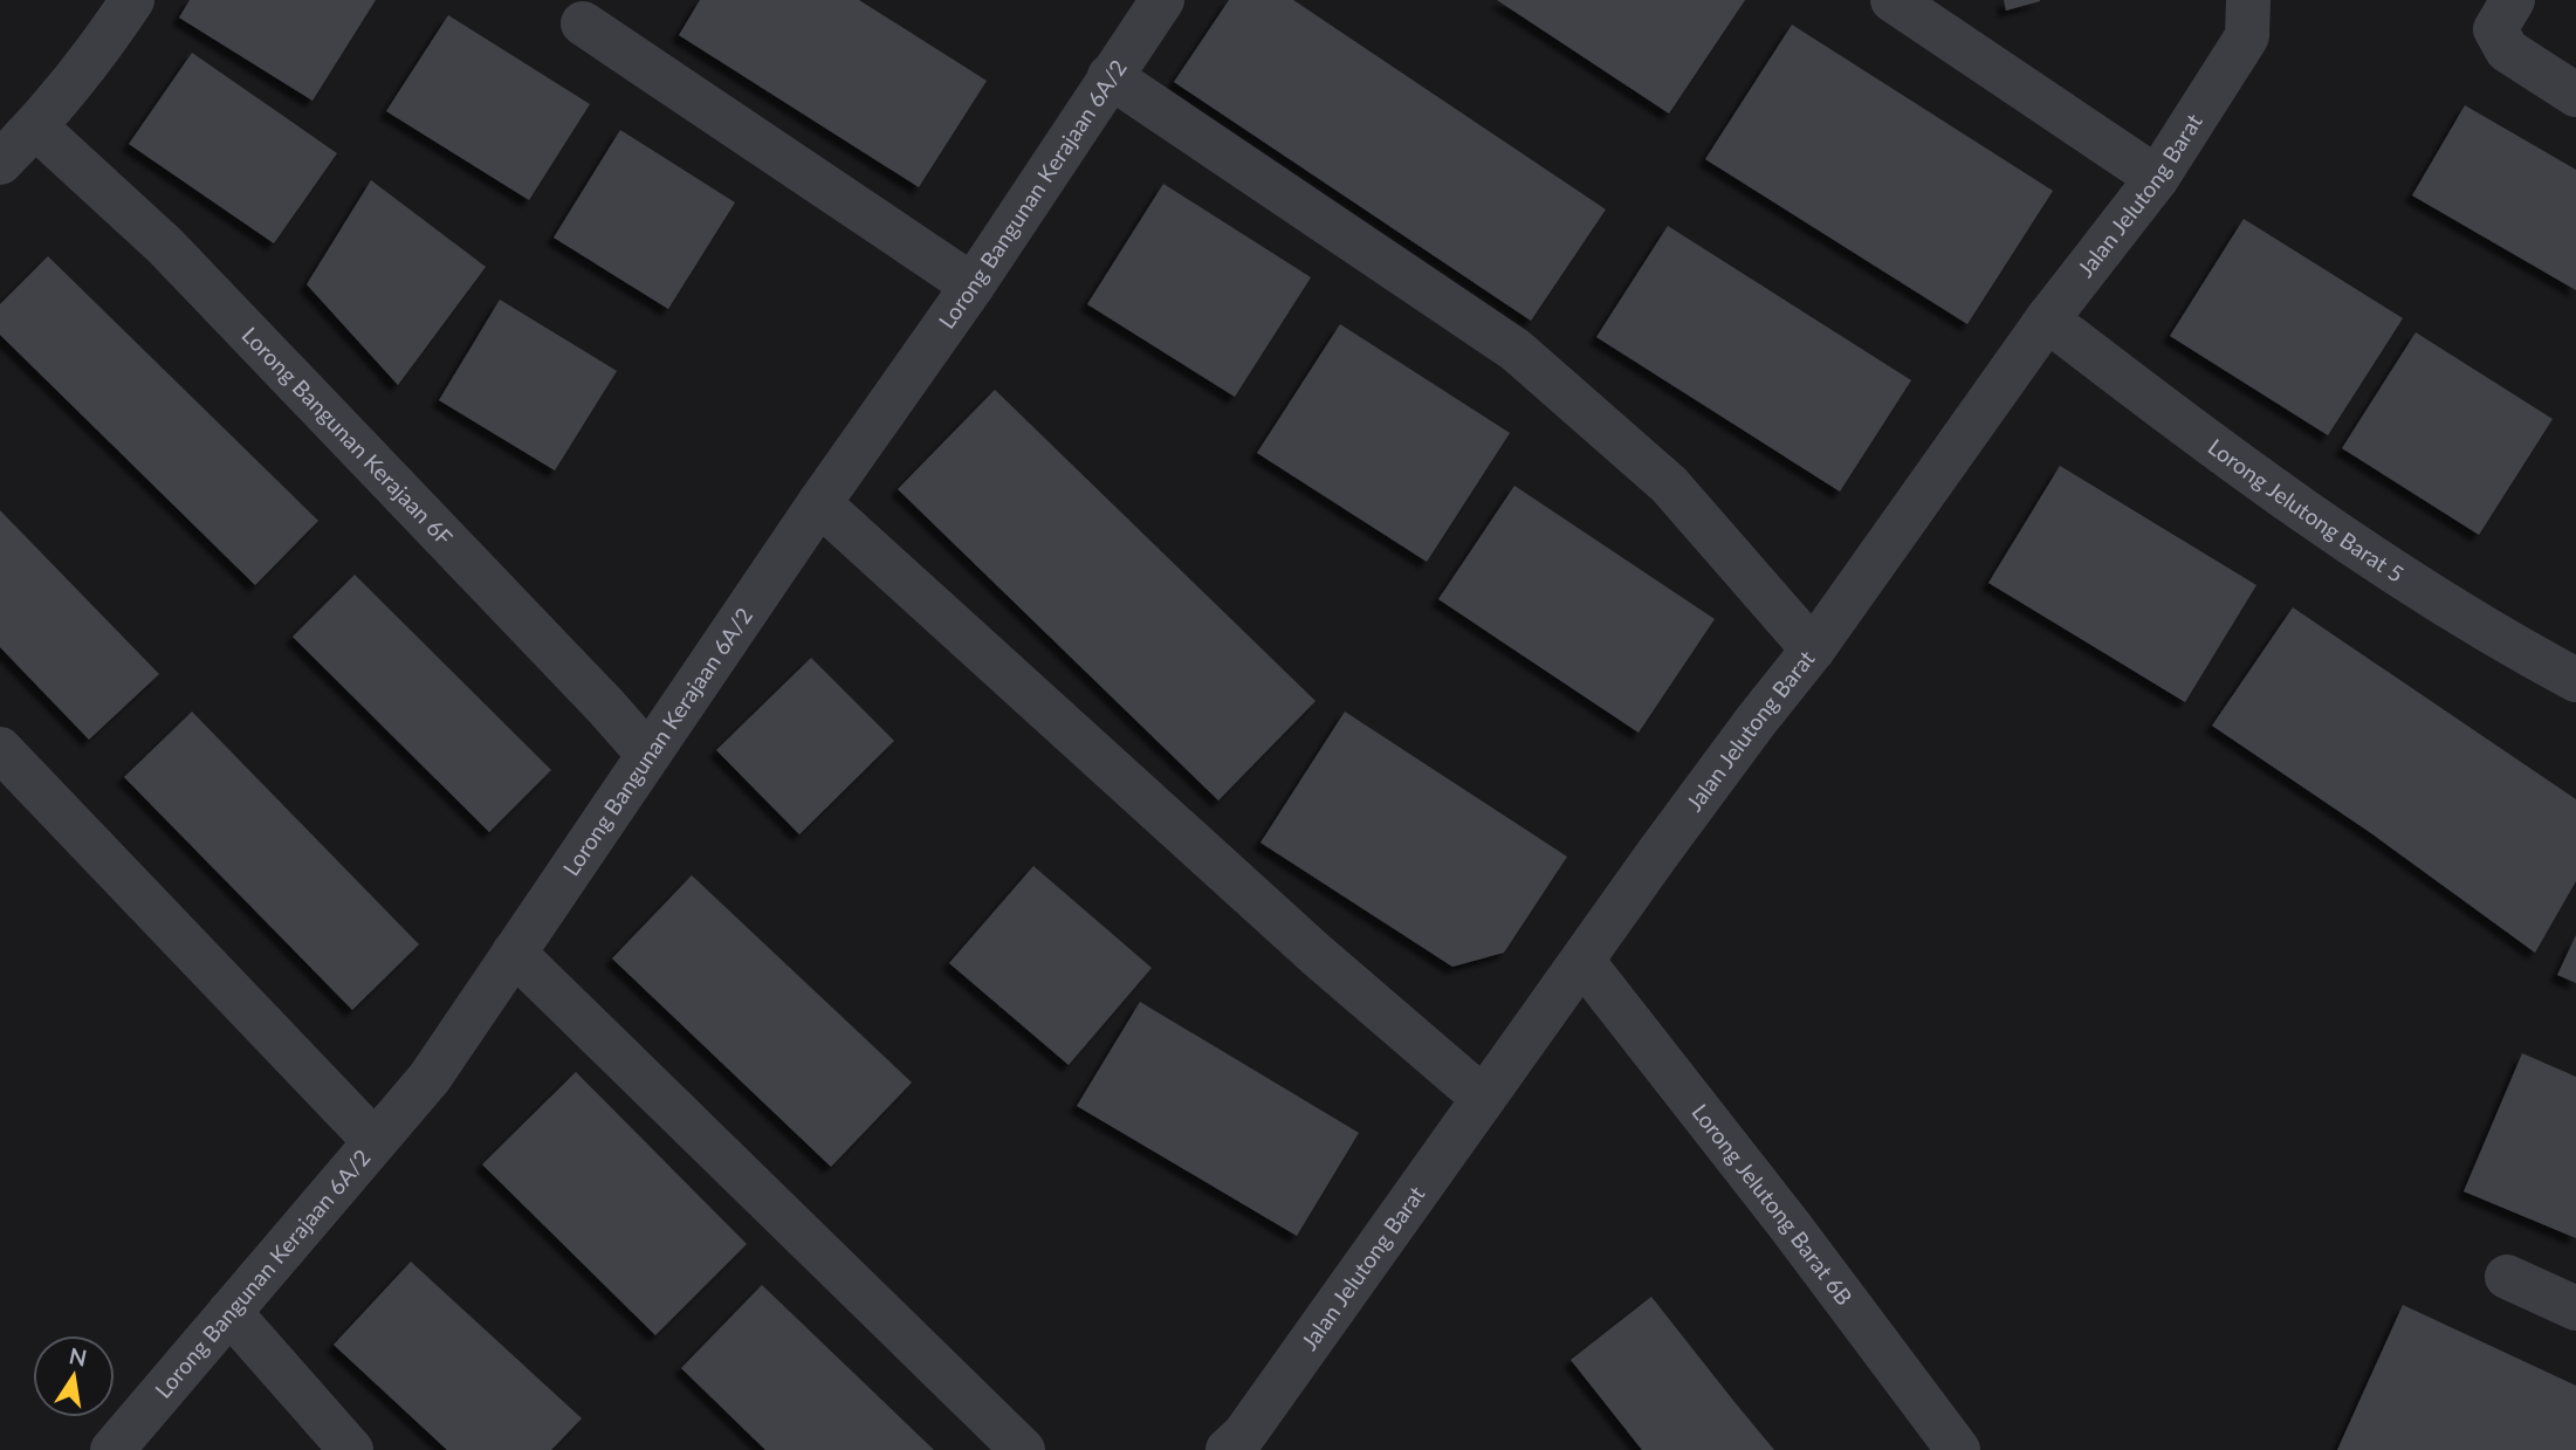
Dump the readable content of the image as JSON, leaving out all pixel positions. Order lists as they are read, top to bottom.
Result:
{
  "streets": {
    "street": [
      "Lorong Bangunan Kerajaan 6A/2",
      "Jalan Jelutong Barat",
      "Lorong Bangunan Kerajaan 6F",
      "Lorong Jelutong Barat 5",
      "Lorong Jelutong Barat 6B"
    ]
  },
  "crossings": [
    ["Lorong Bangunan Kerajaan 6A/2", "Lorong Bangunan Kerajaan 6F"],
    ["Jalan Jelutong Barat", "Lorong Jelutong Barat 5"],
    ["Jalan Jelutong Barat", "Lorong Jelutong Barat 6B"]
  ],
  "north": "top"
}
